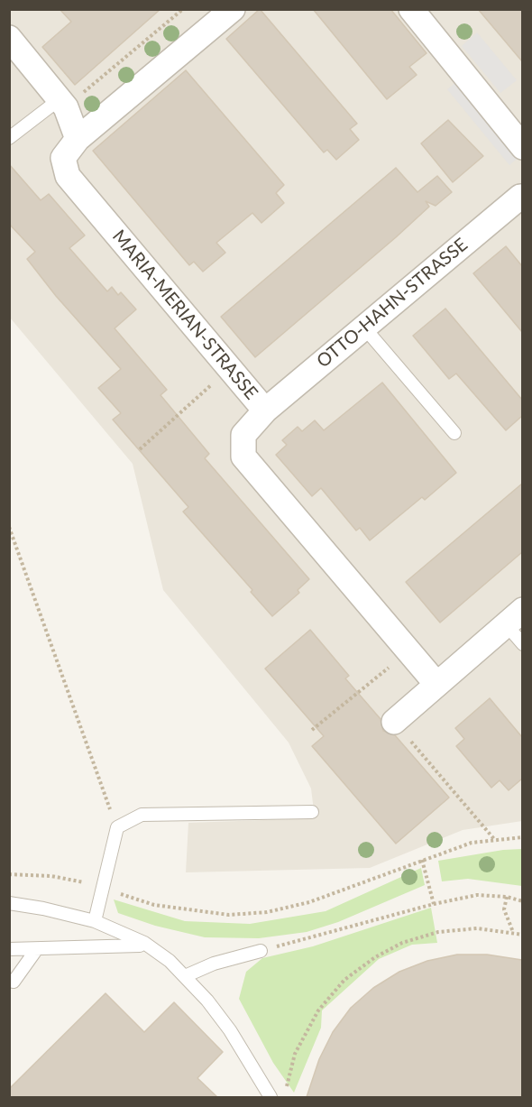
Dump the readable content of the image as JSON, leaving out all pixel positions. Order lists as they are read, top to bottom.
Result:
{
  "streets": {
    "street": ["OTTO-HAHN-STRASSE", "MARIA-MERIAN-STRASSE"]
  },
  "crossings": [
    ["OTTO-HAHN-STRASSE", "MARIA-MERIAN-STRASSE"]
  ]
}
